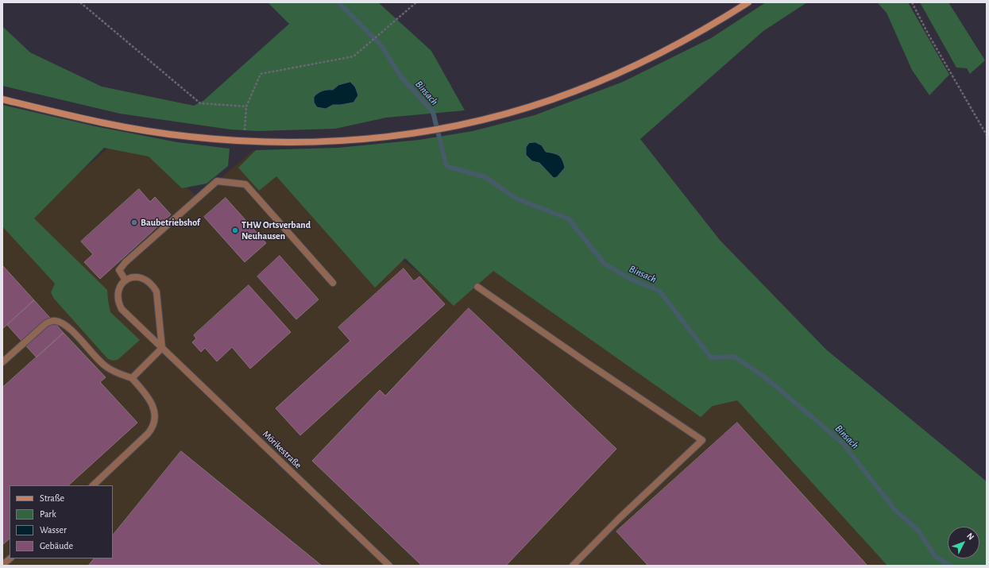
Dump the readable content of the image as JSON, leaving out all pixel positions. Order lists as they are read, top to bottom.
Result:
{
  "streets": {
    "street": ["Mörikestraße"]
  },
  "water": ["Binsach"],
  "places": ["Baubetriebshof", "THW Ortsverband Neuhausen"],
  "legend": [
    "Straße",
    "Park",
    "Wasser",
    "Gebäude"
  ],
  "north": "top right"
}
